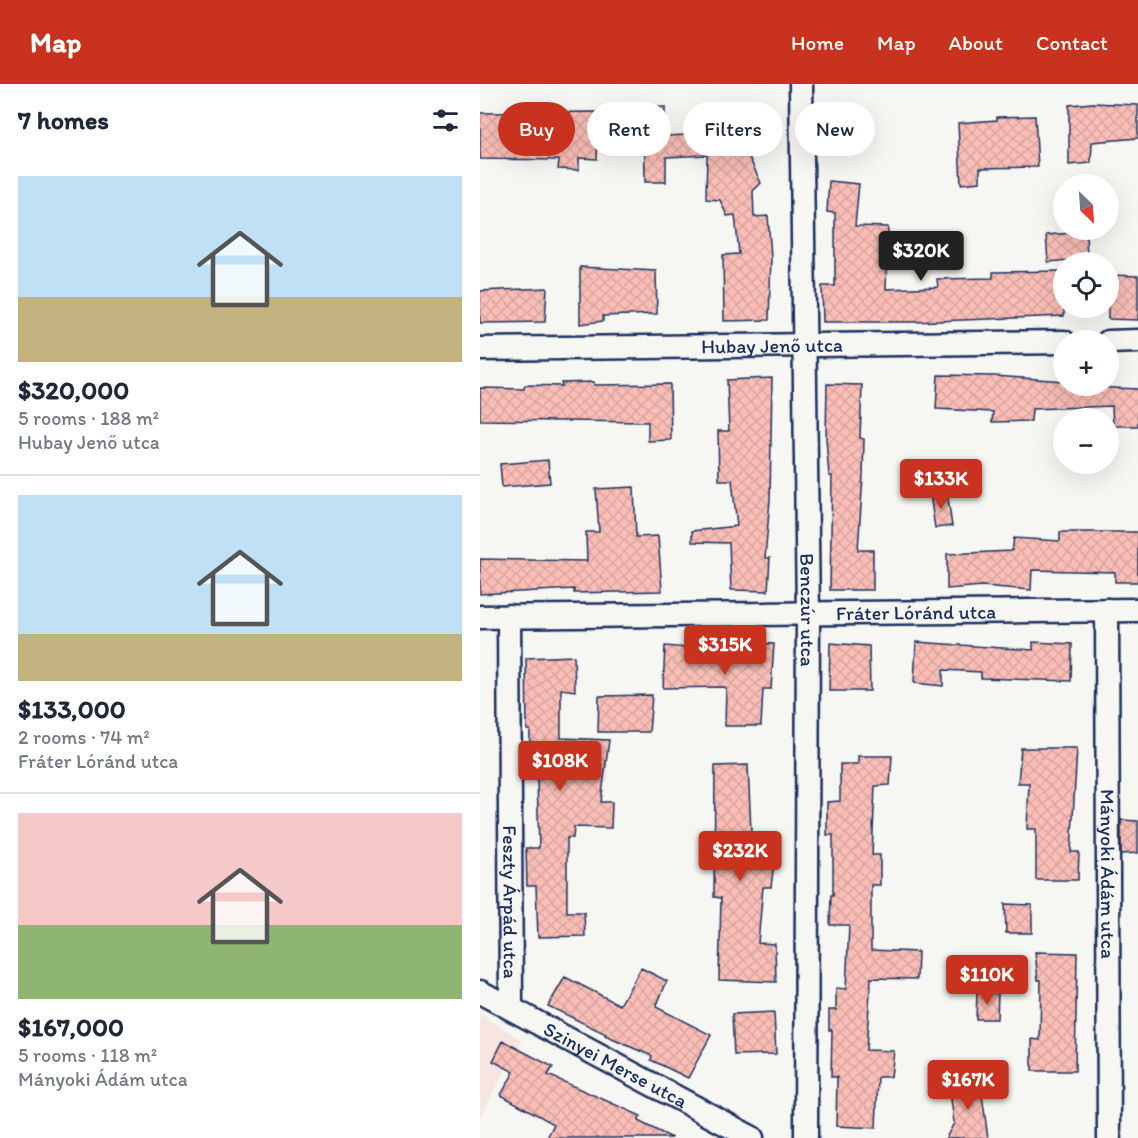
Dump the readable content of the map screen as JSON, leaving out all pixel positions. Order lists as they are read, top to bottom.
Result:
{
  "streets": {
    "street": [
      "Hubay Jenő utca",
      "Benczúr utca",
      "Fráter Lóránd utca",
      "Mányoki Ádám utca",
      "Feszty Árpád utca",
      "Szinyei Merse utca"
    ]
  },
  "crossings": [
    ["Hubay Jenő utca", "Benczúr utca"],
    ["Benczúr utca", "Fráter Lóránd utca"],
    ["Fráter Lóránd utca", "Mányoki Ádám utca"],
    ["Fráter Lóránd utca", "Feszty Árpád utca"],
    ["Feszty Árpád utca", "Szinyei Merse utca"]
  ],
  "north": "bottom right",
  "page": {
    "header": "Map",
    "nav": [
      "Home",
      "Map",
      "About",
      "Contact"
    ],
    "heading": "7 homes",
    "chip": [
      "Buy",
      "Rent",
      "Filters",
      "New"
    ],
    "list": [
      {
        "name": "$320,000",
        "note": "5 rooms · 188 m² · Hubay Jenő utca"
      },
      {
        "name": "$133,000",
        "note": "2 rooms · 74 m² · Fráter Lóránd utca"
      },
      {
        "name": "$167,000",
        "note": "5 rooms · 118 m² · Mányoki Ádám utca"
      }
    ],
    "map_buttons": ["+", "−"],
    "price": [
      "$320K",
      "$133K",
      "$315K",
      "$108K",
      "$232K",
      "$110K",
      "$167K"
    ]
  }
}
